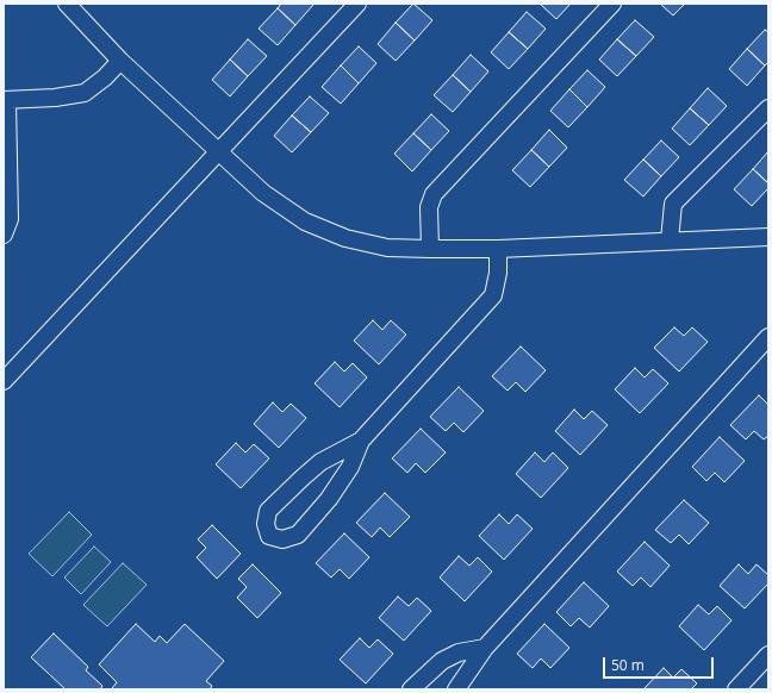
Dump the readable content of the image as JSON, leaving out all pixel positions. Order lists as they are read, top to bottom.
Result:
{
  "scale_bar": "50 m"
}
